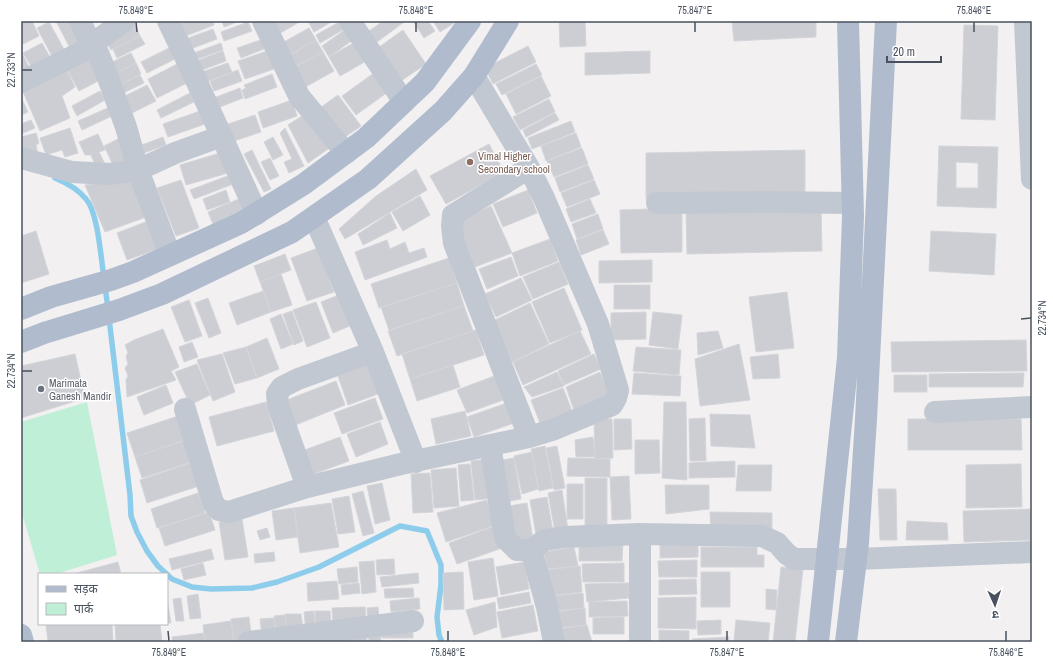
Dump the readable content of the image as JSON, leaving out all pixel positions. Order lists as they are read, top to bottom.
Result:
{
  "places": ["Vimal Higher Secondary school", "Marimata Ganesh Mandir"],
  "legend": ["सड़क", "पार्क"],
  "scale_bar": "20 m",
  "north": "bottom",
  "coordinates": [
    "75.849°E",
    "75.848°E",
    "75.847°E",
    "75.846°E",
    "22.733°N",
    "22.734°N"
  ]
}
